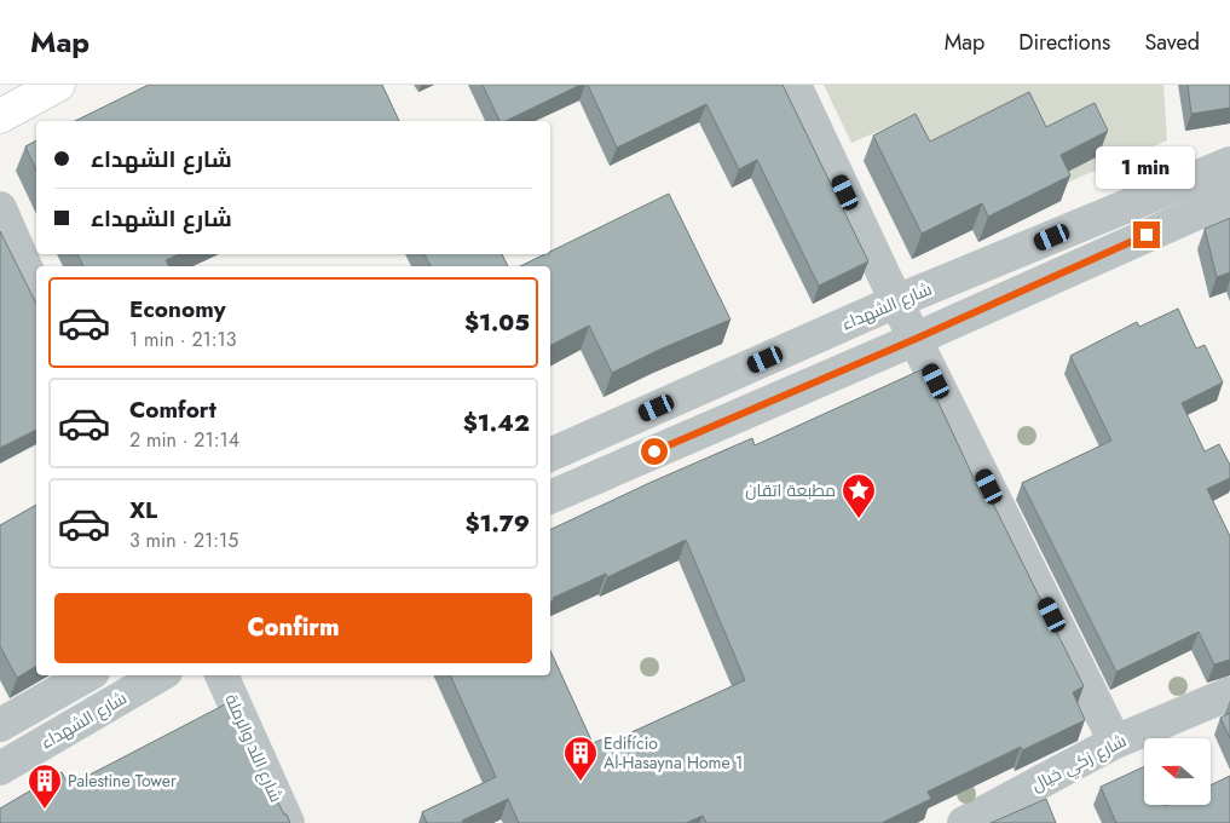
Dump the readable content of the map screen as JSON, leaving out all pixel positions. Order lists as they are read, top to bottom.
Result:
{
  "streets": {
    "street": ["شارع الشهداء", "شارع اللد والرملة", "شارع زكي خيال"]
  },
  "places": {
    "place": ["مطبعة اتقان"],
    "building": ["Edifício Al-Hasayna Home 1", "Palestine Tower"]
  },
  "north": "left",
  "page": {
    "header": "Map",
    "nav": ["Map", "Directions", "Saved"],
    "banner": ["شارع الشهداء", "شارع الشهداء"],
    "bubble": "1 min",
    "list": [
      {
        "name": "Economy",
        "note": "1 min · 21:13",
        "value": "$1.05"
      },
      {
        "name": "Comfort",
        "note": "2 min · 21:14",
        "value": "$1.42"
      },
      {
        "name": "XL",
        "note": "3 min · 21:15",
        "value": "$1.79"
      }
    ],
    "buttons": "Confirm"
  }
}
